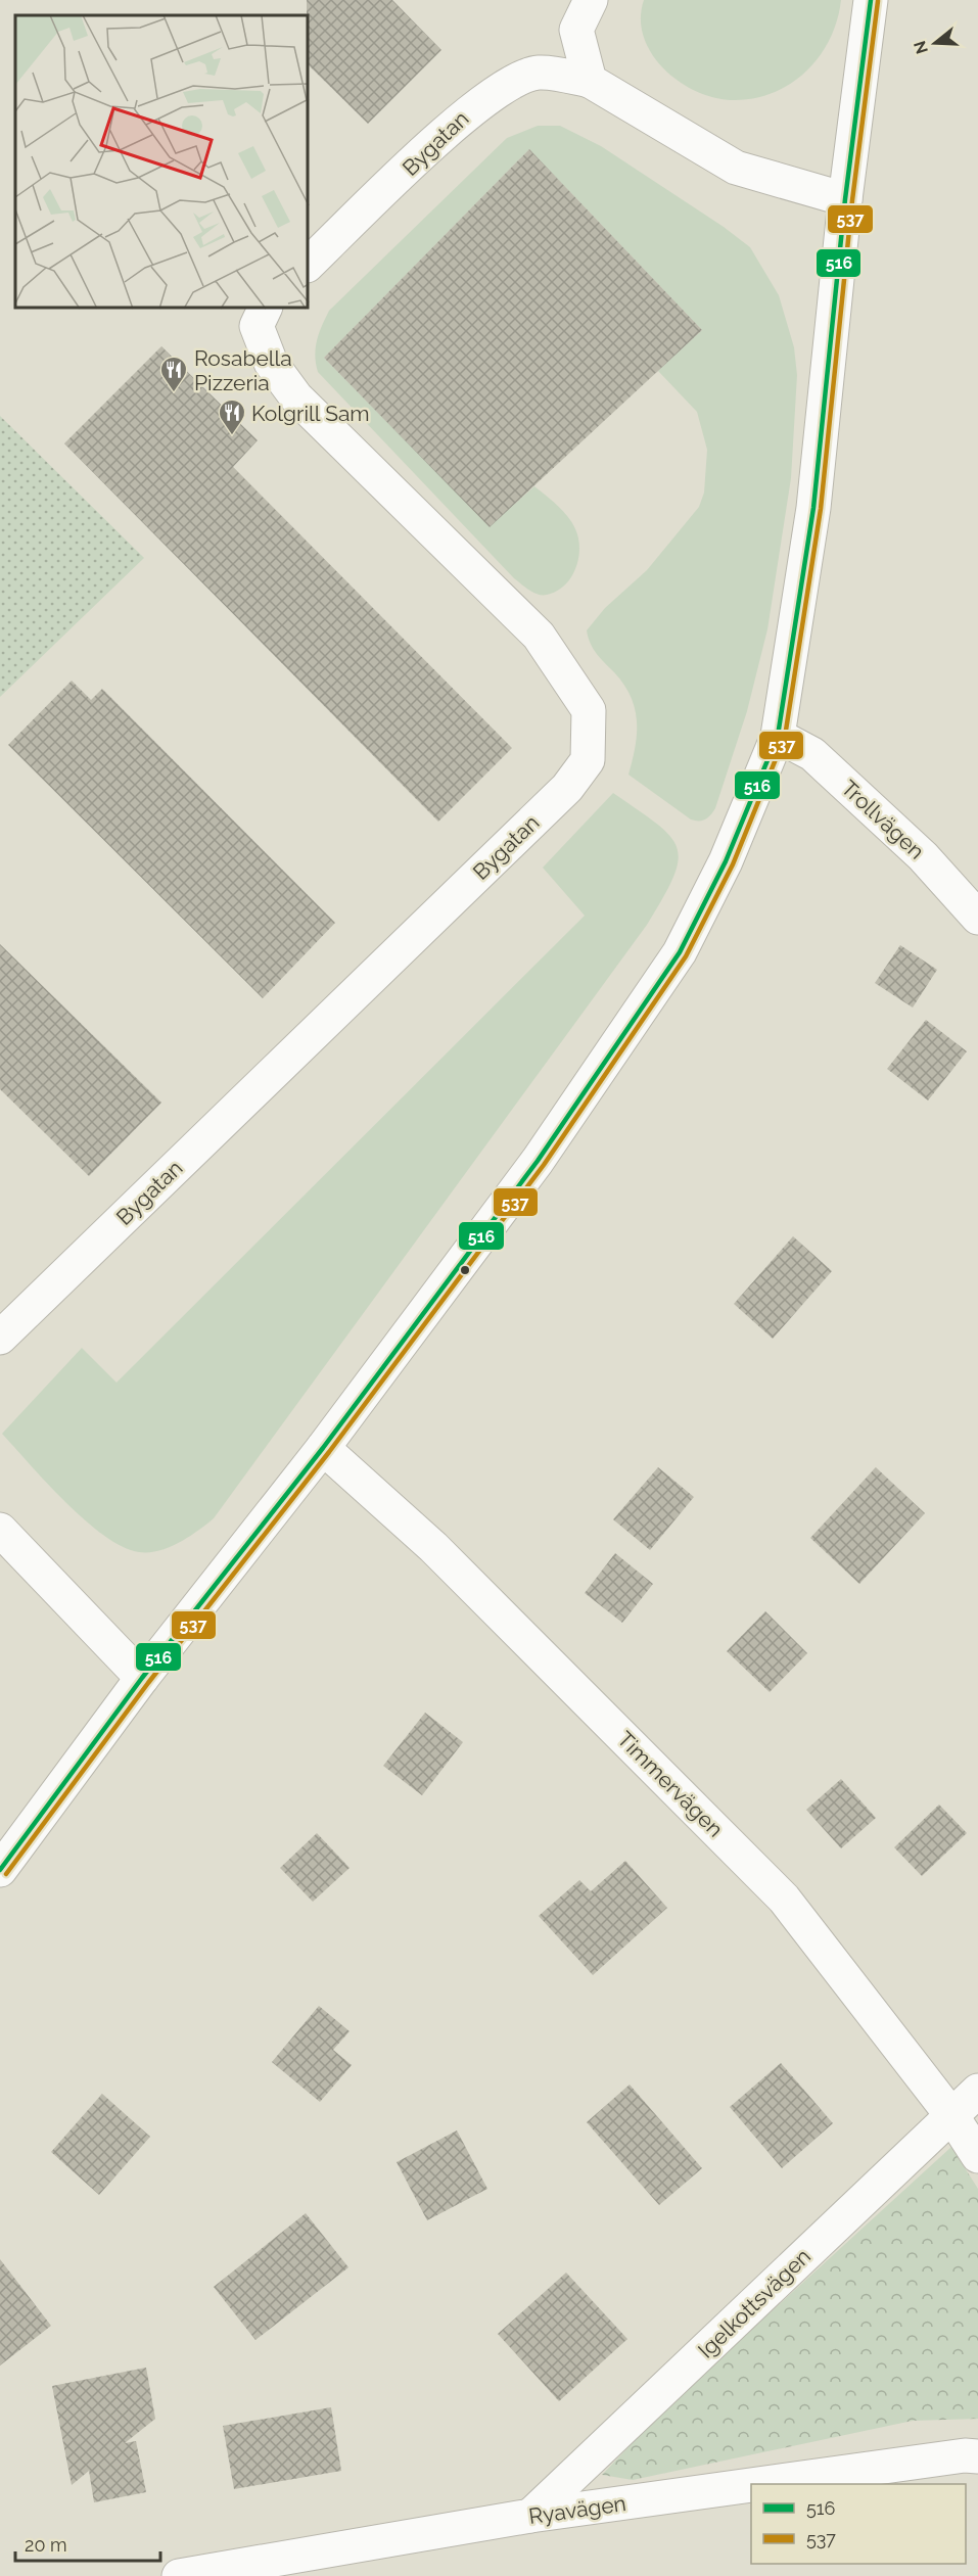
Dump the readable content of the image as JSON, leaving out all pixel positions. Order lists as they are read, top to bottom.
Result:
{
  "streets": {
    "street": [
      "Bygatan",
      "Trollvägen",
      "Timmervägen",
      "Igelkottsvägen",
      "Ryavägen"
    ]
  },
  "crossings": [
    ["Timmervägen", "Igelkottsvägen"],
    ["Igelkottsvägen", "Ryavägen"]
  ],
  "places": {
    "restaurant": ["Rosabella Pizzeria", "Kolgrill Sam"]
  },
  "lines": ["transit line 516", "transit line 537"],
  "legend": ["516", "537"],
  "scale_bar": "20 m",
  "north": "left"
}
